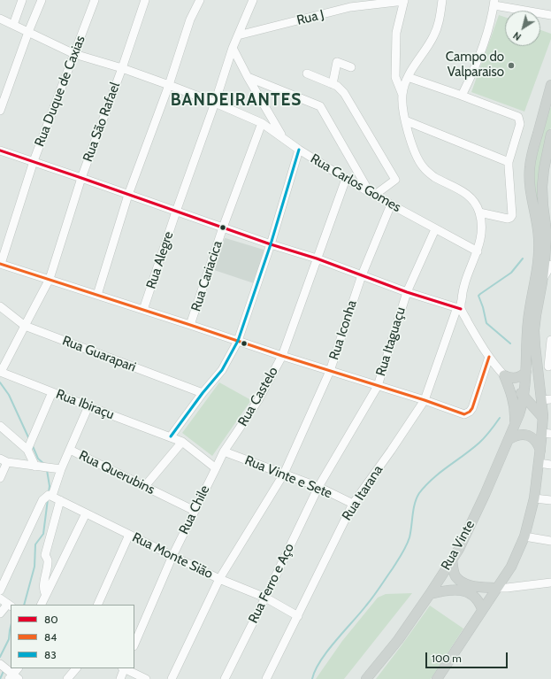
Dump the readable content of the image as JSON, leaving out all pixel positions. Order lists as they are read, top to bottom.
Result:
{
  "streets": {
    "main road": ["Rua Vinte"],
    "street": [
      "Rua J",
      "Rua Duque de Caxias",
      "Rua São Rafael",
      "Rua Carlos Gomes",
      "Rua Alegre",
      "Rua Cariacica",
      "Rua Iconha",
      "Rua Itaguaçu",
      "Rua Guarapari",
      "Rua Castelo",
      "Rua Ibiraçu",
      "Rua Querubins",
      "Rua Vinte e Sete",
      "Rua Itarana",
      "Rua Chile",
      "Rua Monte Sião",
      "Rua Ferro e Aço"
    ]
  },
  "crossings": [
    ["Rua J", "Rua Alegre"],
    ["Rua Duque de Caxias", "Rua Carlos Gomes"],
    ["Rua São Rafael", "Rua Carlos Gomes"],
    ["Rua São Rafael", "Rua Guarapari"],
    ["Rua São Rafael", "Rua Ibiraçu"],
    ["Rua Carlos Gomes", "Rua Alegre"],
    ["Rua Carlos Gomes", "Rua Cariacica"],
    ["Rua Carlos Gomes", "Rua Iconha"],
    ["Rua Carlos Gomes", "Rua Itaguaçu"],
    ["Rua Carlos Gomes", "Rua Castelo"],
    ["Rua Carlos Gomes", "Rua Itarana"],
    ["Rua Iconha", "Rua Vinte e Sete"],
    ["Rua Iconha", "Rua Monte Sião"],
    ["Rua Itaguaçu", "Rua Vinte e Sete"],
    ["Rua Itaguaçu", "Rua Ferro e Aço"],
    ["Rua Castelo", "Rua Vinte e Sete"],
    ["Rua Castelo", "Rua Chile"],
    ["Rua Querubins", "Rua Chile"],
    ["Rua Vinte e Sete", "Rua Itarana"],
    ["Rua Vinte e Sete", "Rua Chile"],
    ["Rua Vinte e Sete", "Rua Ferro e Aço"],
    ["Rua Itarana", "Rua Monte Sião"],
    ["Rua Chile", "Rua Monte Sião"],
    ["Rua Monte Sião", "Rua Ferro e Aço"]
  ],
  "districts": ["BANDEIRANTES"],
  "places": ["Campo do Valparaiso"],
  "lines": ["transit line 83", "transit line 80", "transit line 84"],
  "legend": ["80", "84", "83"],
  "scale_bar": "100 m",
  "north": "bottom left"
}
